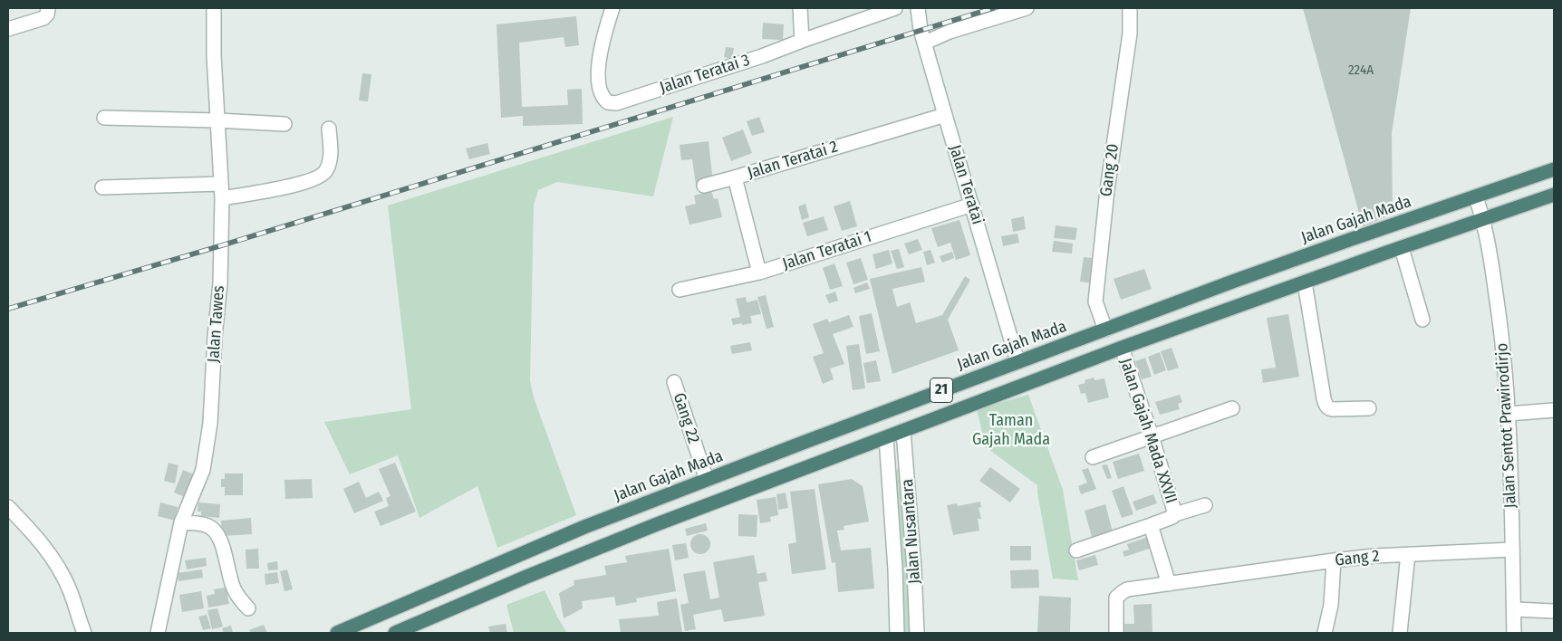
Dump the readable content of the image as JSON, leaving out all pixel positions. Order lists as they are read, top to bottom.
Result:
{
  "streets": {
    "highway": ["Jalan Gajah Mada", "21"],
    "street": [
      "Jalan Teratai 3",
      "Jalan Teratai 2",
      "Gang 20",
      "Jalan Teratai",
      "Jalan Teratai 1",
      "Jalan Tawes",
      "Gang 22",
      "Jalan Sentot Prawirodirjo",
      "Jalan Gajah Mada XXVII",
      "Jalan Nusantara",
      "Gang 2"
    ]
  },
  "crossings": [
    ["Jalan Teratai 2", "Jalan Teratai"],
    ["Jalan Teratai 2", "Jalan Teratai 1"],
    ["Gang 20", "Jalan Gajah Mada"],
    ["Jalan Teratai", "Jalan Gajah Mada"],
    ["Jalan Teratai", "Jalan Teratai 1"],
    ["Jalan Gajah Mada", "Gang 22"],
    ["Jalan Gajah Mada", "Jalan Sentot Prawirodirjo"],
    ["21", "Jalan Sentot Prawirodirjo"],
    ["21", "Jalan Gajah Mada XXVII"],
    ["21", "Jalan Nusantara"],
    ["Jalan Sentot Prawirodirjo", "Gang 2"]
  ],
  "parks": ["Taman Gajah Mada"],
  "house_numbers": ["224A"]
}
